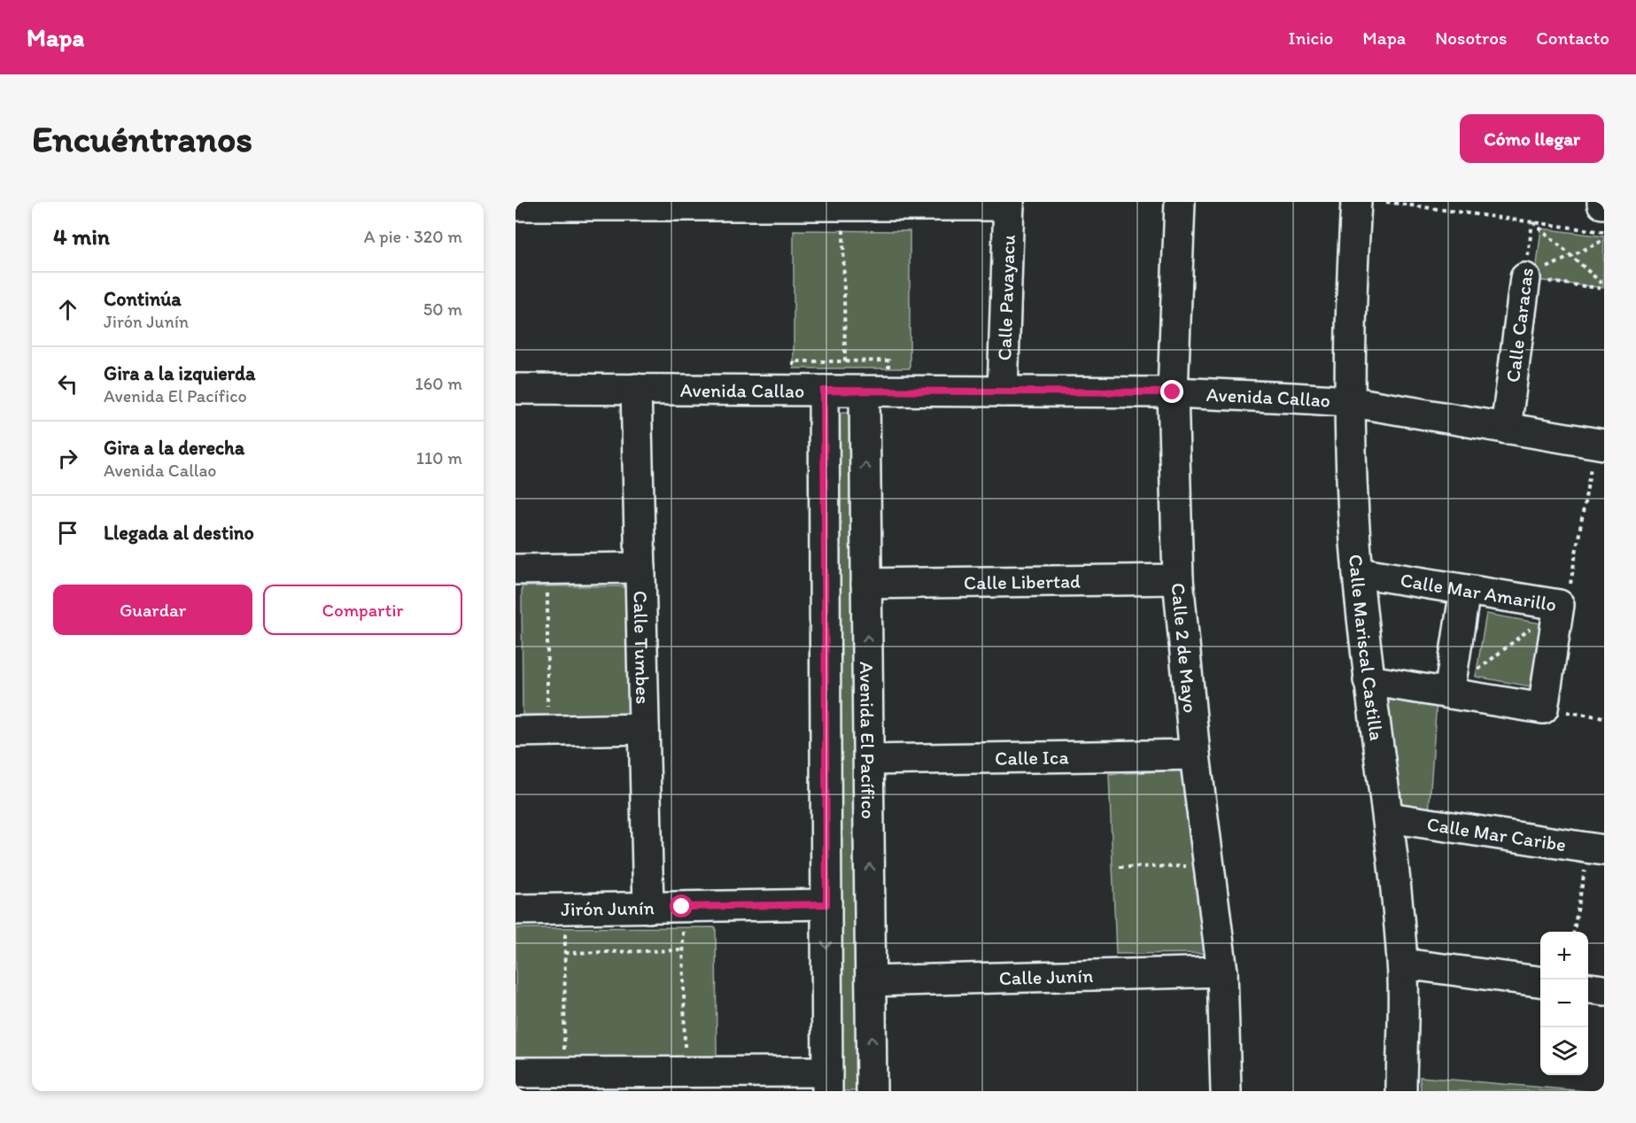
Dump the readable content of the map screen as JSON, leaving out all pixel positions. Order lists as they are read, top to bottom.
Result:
{
  "streets": {
    "street": [
      "Calle Pavayacu",
      "Calle Caracas",
      "Avenida Callao",
      "Calle Libertad",
      "Calle Mar Amarillo",
      "Calle 2 de Mayo",
      "Calle Mariscal Castilla",
      "Calle Tumbes",
      "Avenida El Pacífico",
      "Calle Ica",
      "Calle Mar Caribe",
      "Jirón Junín",
      "Calle Junín"
    ]
  },
  "crossings": [
    ["Calle Pavayacu", "Avenida Callao"],
    ["Calle Caracas", "Avenida Callao"],
    ["Avenida Callao", "Calle 2 de Mayo"],
    ["Avenida Callao", "Calle Mariscal Castilla"],
    ["Avenida Callao", "Calle Tumbes"],
    ["Avenida Callao", "Avenida El Pacífico"],
    ["Calle Libertad", "Calle 2 de Mayo"],
    ["Calle Libertad", "Avenida El Pacífico"],
    ["Calle Mar Amarillo", "Calle Mariscal Castilla"],
    ["Calle 2 de Mayo", "Calle Ica"],
    ["Calle 2 de Mayo", "Calle Junín"],
    ["Calle Mariscal Castilla", "Calle Mar Caribe"],
    ["Calle Tumbes", "Jirón Junín"],
    ["Avenida El Pacífico", "Calle Ica"],
    ["Avenida El Pacífico", "Calle Junín"]
  ],
  "page": {
    "header": "Mapa",
    "nav": [
      "Inicio",
      "Mapa",
      "Nosotros",
      "Contacto"
    ],
    "buttons": [
      "Cómo llegar",
      ["Guardar", "Compartir"]
    ],
    "title": "Encuéntranos",
    "heading": ["4 min", "A pie · 320 m"],
    "list": [
      ["Continúa", "Jirón Junín", "50 m"],
      ["Gira a la izquierda", "Avenida El Pacífico", "160 m"],
      ["Gira a la derecha", "Avenida Callao", "110 m"],
      "Llegada al destino"
    ],
    "map_buttons": ["+", "−"]
  }
}
